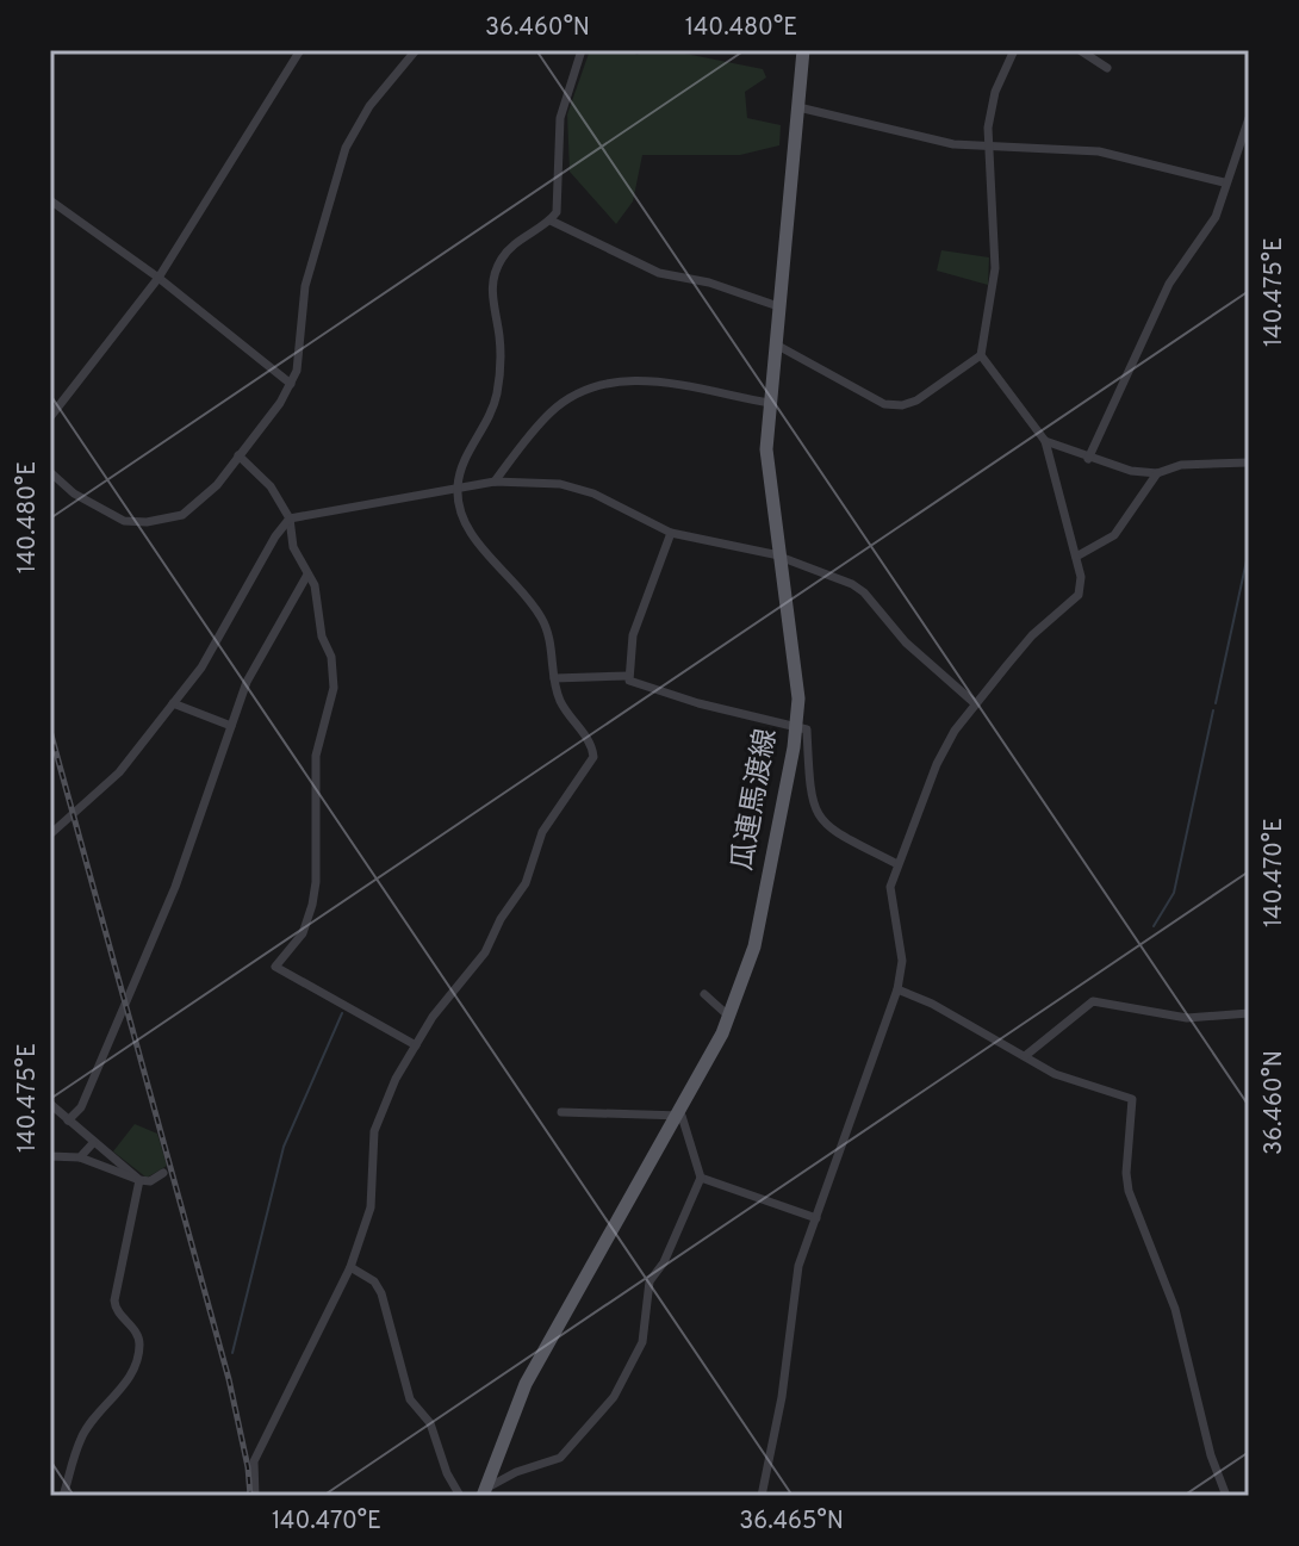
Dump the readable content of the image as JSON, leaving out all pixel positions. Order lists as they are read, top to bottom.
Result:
{
  "streets": {
    "main road": ["瓜連馬渡線"]
  },
  "coordinates": [
    "36.460°N",
    "140.480°E",
    "140.475°E",
    "140.470°E",
    "36.465°N"
  ]
}
